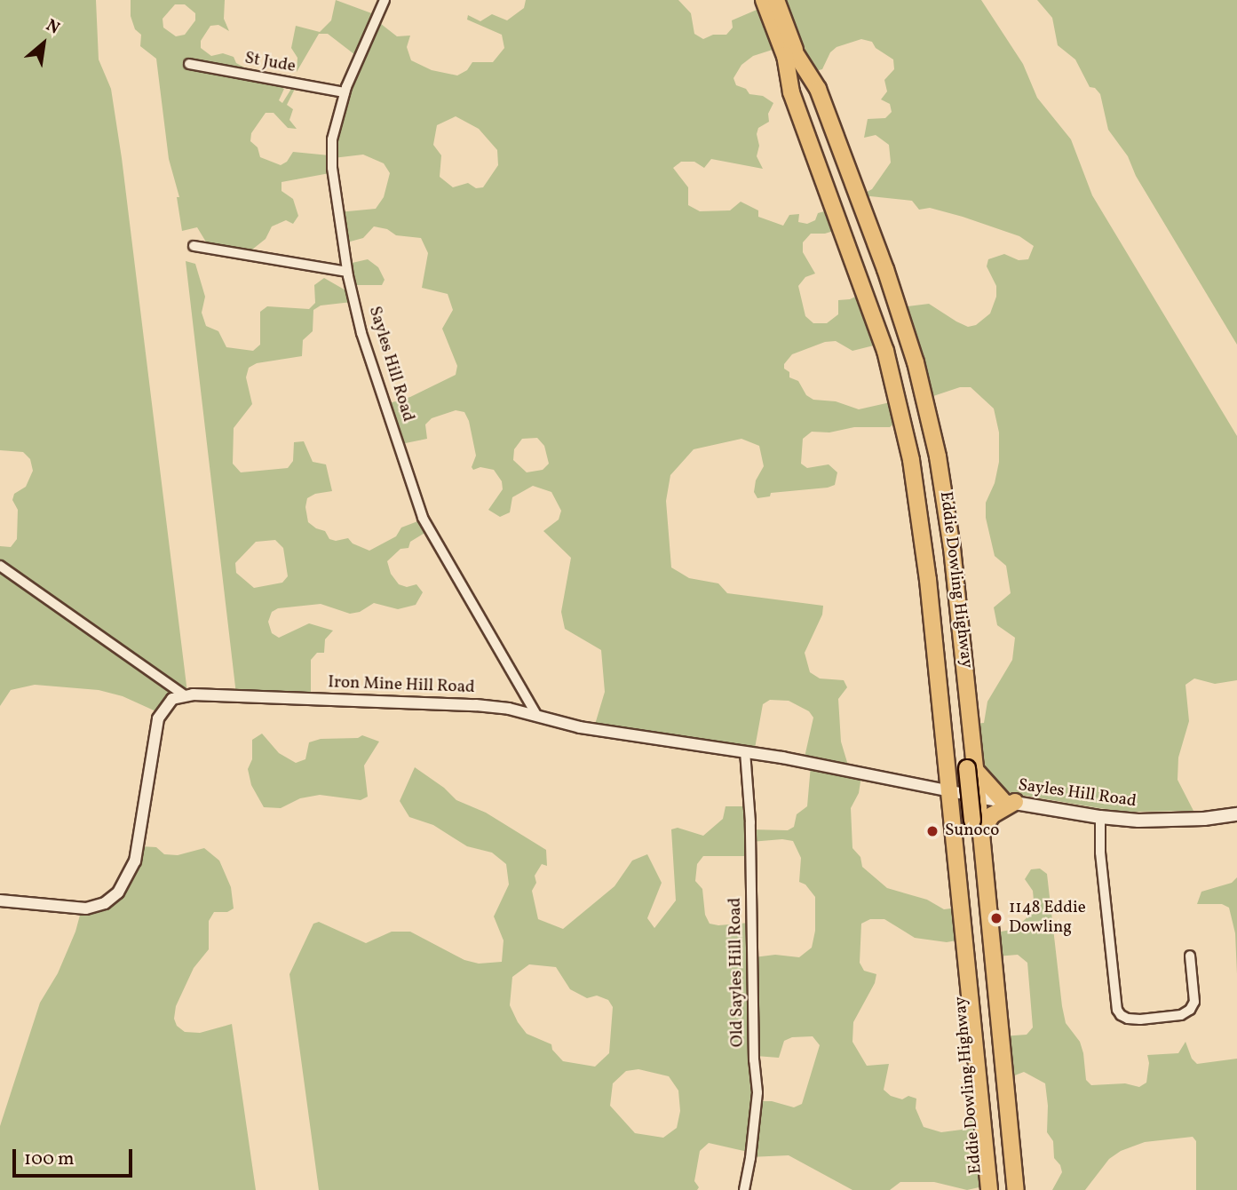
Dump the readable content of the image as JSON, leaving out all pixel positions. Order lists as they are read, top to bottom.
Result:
{
  "streets": {
    "highway": ["Eddie Dowling Highway"],
    "main road": ["Sayles Hill Road"],
    "street": ["St Jude", "Iron Mine Hill Road", "Old Sayles Hill Road"]
  },
  "crossings": [
    ["St Jude", "Sayles Hill Road"],
    ["Sayles Hill Road", "Iron Mine Hill Road"],
    ["Iron Mine Hill Road", "Old Sayles Hill Road"]
  ],
  "places": ["Sunoco", "1148 Eddie Dowling"],
  "scale_bar": "100 m",
  "north": "top right"
}
